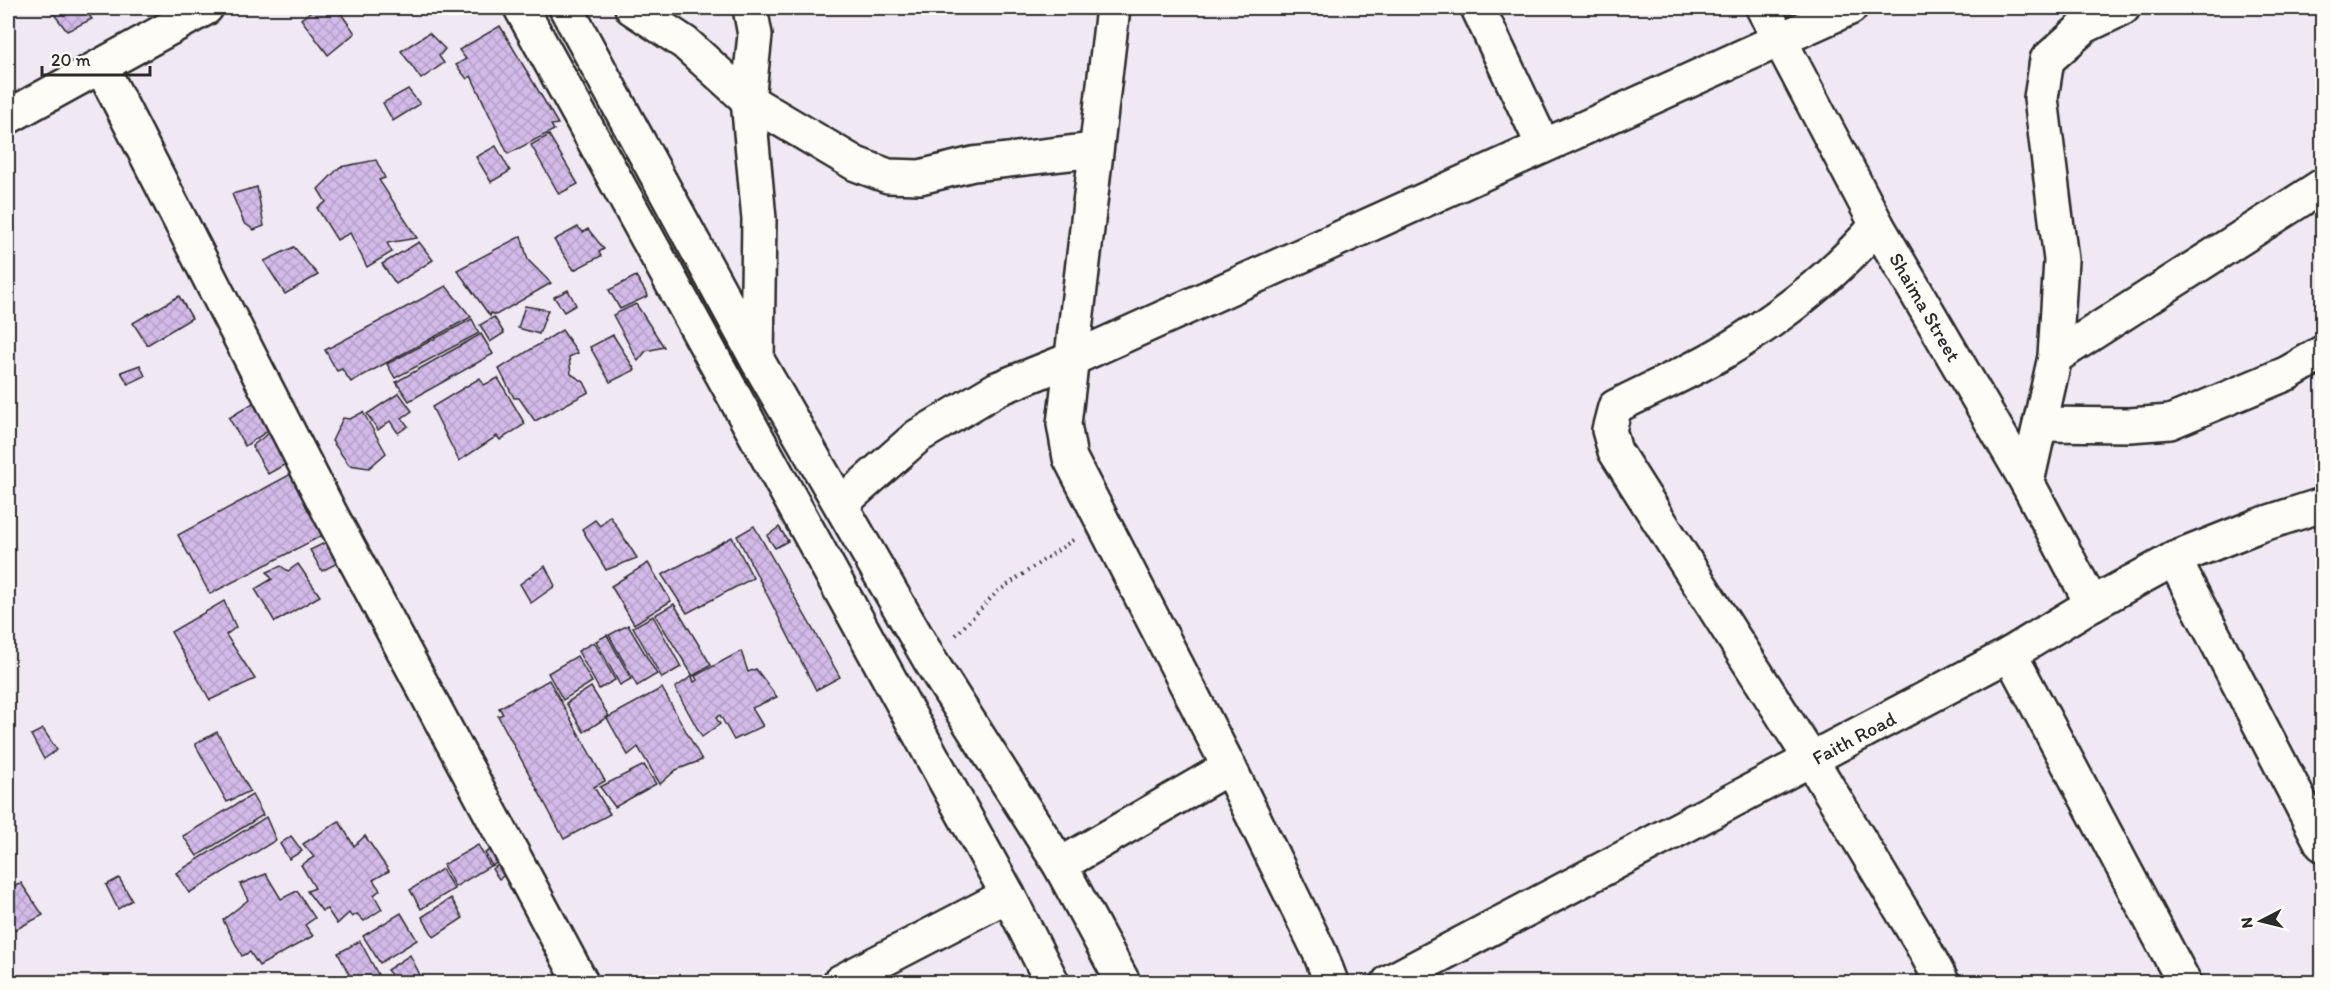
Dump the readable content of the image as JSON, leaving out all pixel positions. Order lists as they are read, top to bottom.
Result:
{
  "streets": {
    "street": ["Shaima Street", "Faith Road"]
  },
  "crossings": [
    ["Shaima Street", "Faith Road"]
  ],
  "scale_bar": "20 m",
  "north": "left"
}
